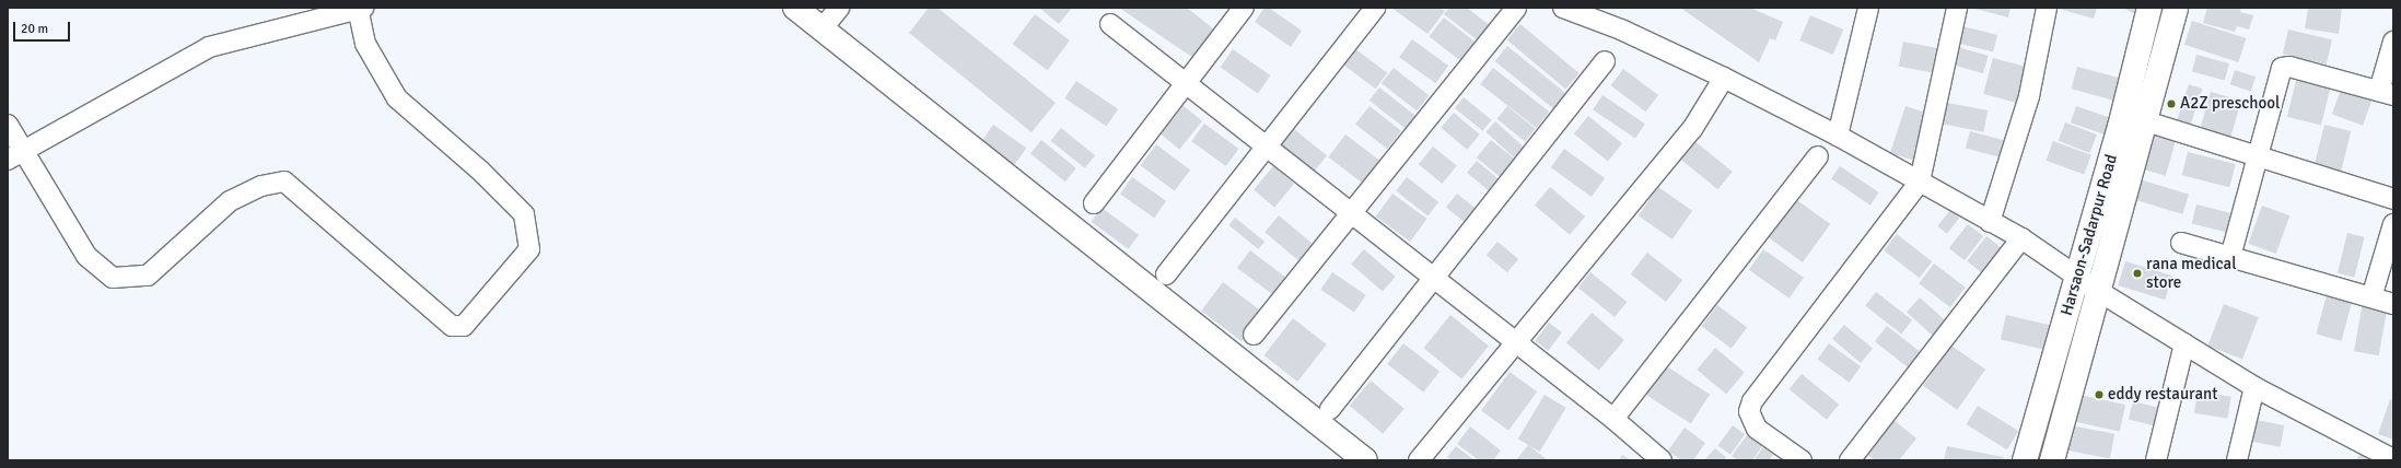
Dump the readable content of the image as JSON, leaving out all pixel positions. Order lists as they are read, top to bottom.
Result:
{
  "streets": {
    "street": ["Harsaon-Sadarpur Road"]
  },
  "places": ["A2Z preschool", "rana medical store", "eddy restaurant"],
  "scale_bar": "20 m"
}
